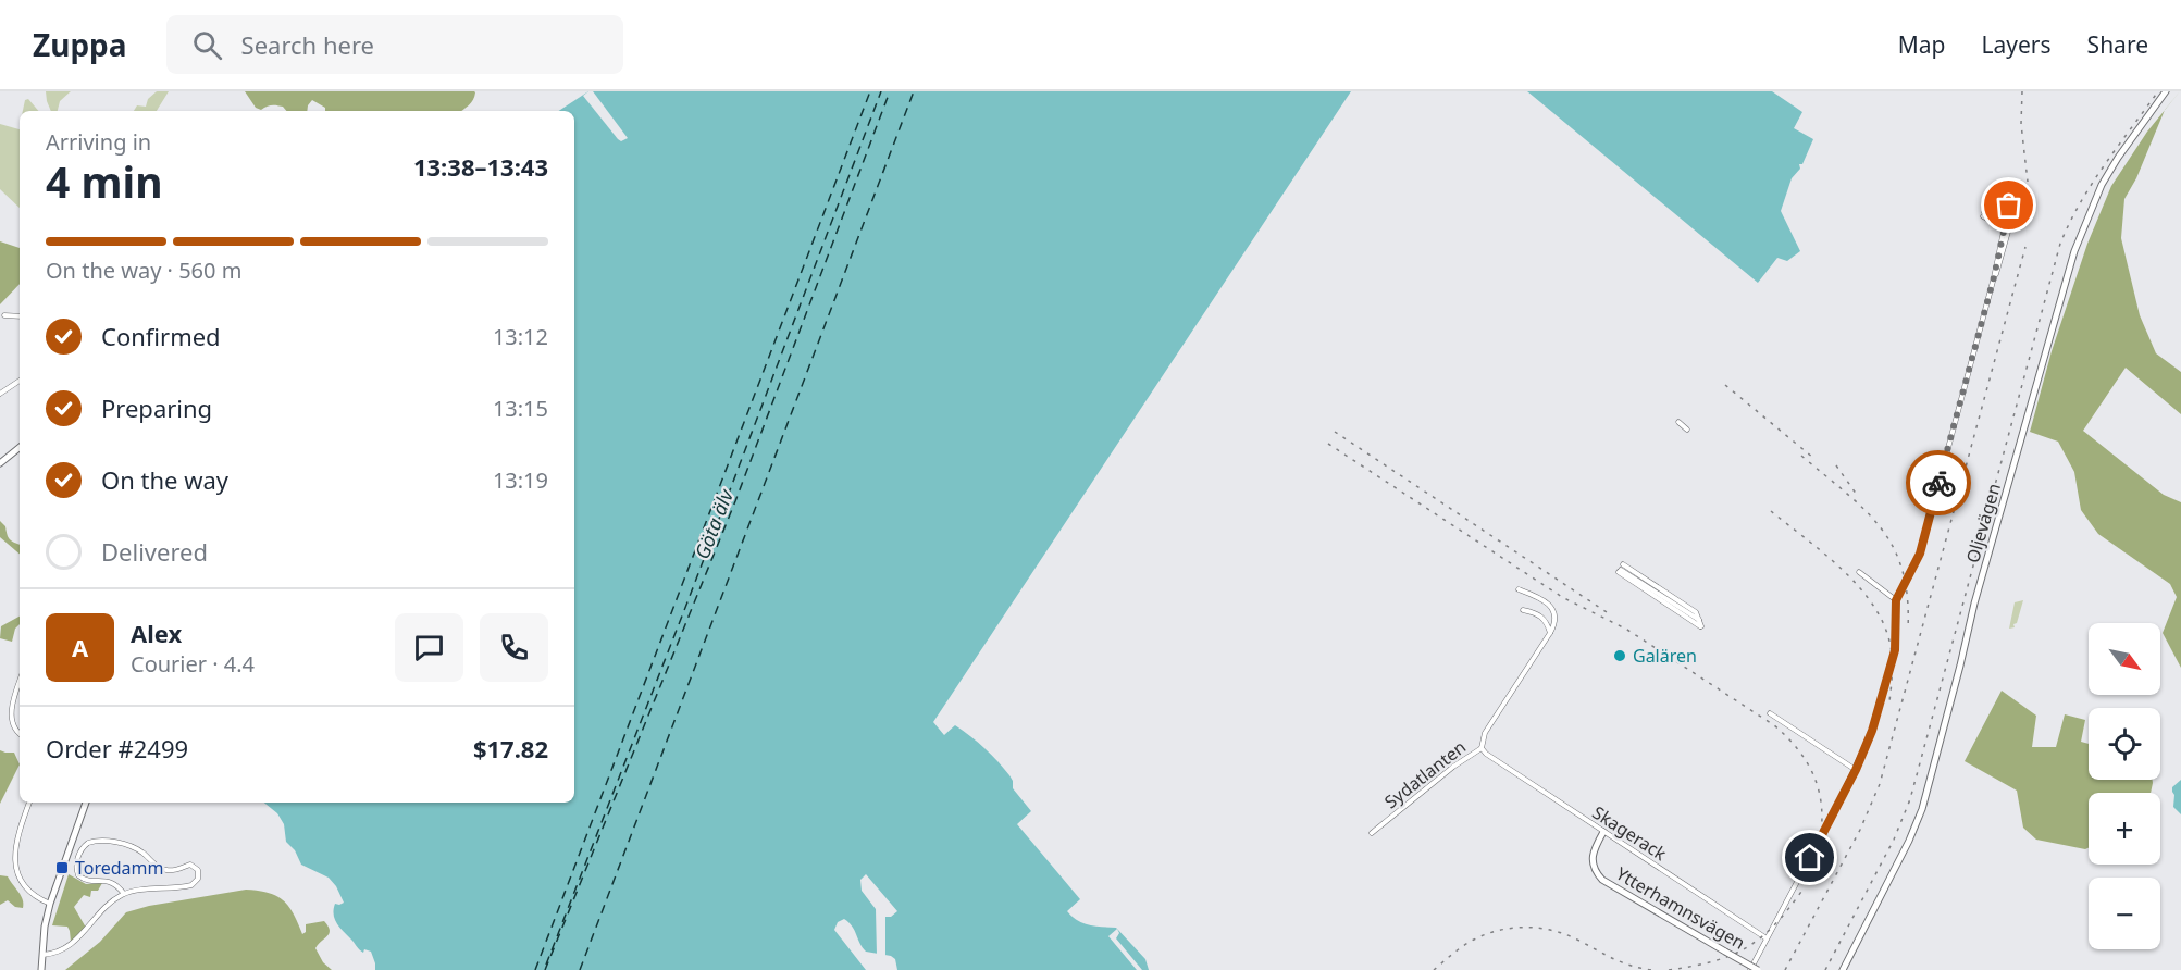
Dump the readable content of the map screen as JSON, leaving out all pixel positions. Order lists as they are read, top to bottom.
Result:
{
  "streets": {
    "street": [
      "Oljevägen",
      "Sydatlanten",
      "Skagerack",
      "Ytterhamnsvägen"
    ]
  },
  "crossings": [
    ["Sydatlanten", "Skagerack"],
    ["Skagerack", "Ytterhamnsvägen"]
  ],
  "water": ["Göta älv"],
  "places": {
    "other": ["Galären"],
    "transit": ["Toredamm"]
  },
  "north": "bottom right",
  "page": {
    "header": "Zuppa",
    "search": "Search here",
    "nav": ["Map", "Layers", "Share"],
    "heading": ["4 min", "Arriving in", "13:38–13:43"],
    "panel": [
      "Alex",
      "Courier · 4.4",
      "Order #2499",
      "$17.82"
    ],
    "bar": "On the way · 560 m",
    "list": [
      ["Confirmed", "13:12"],
      ["Preparing", "13:15"],
      ["On the way", "13:19"],
      "Delivered"
    ],
    "round": "A",
    "map_buttons": ["+", "−"]
  }
}
